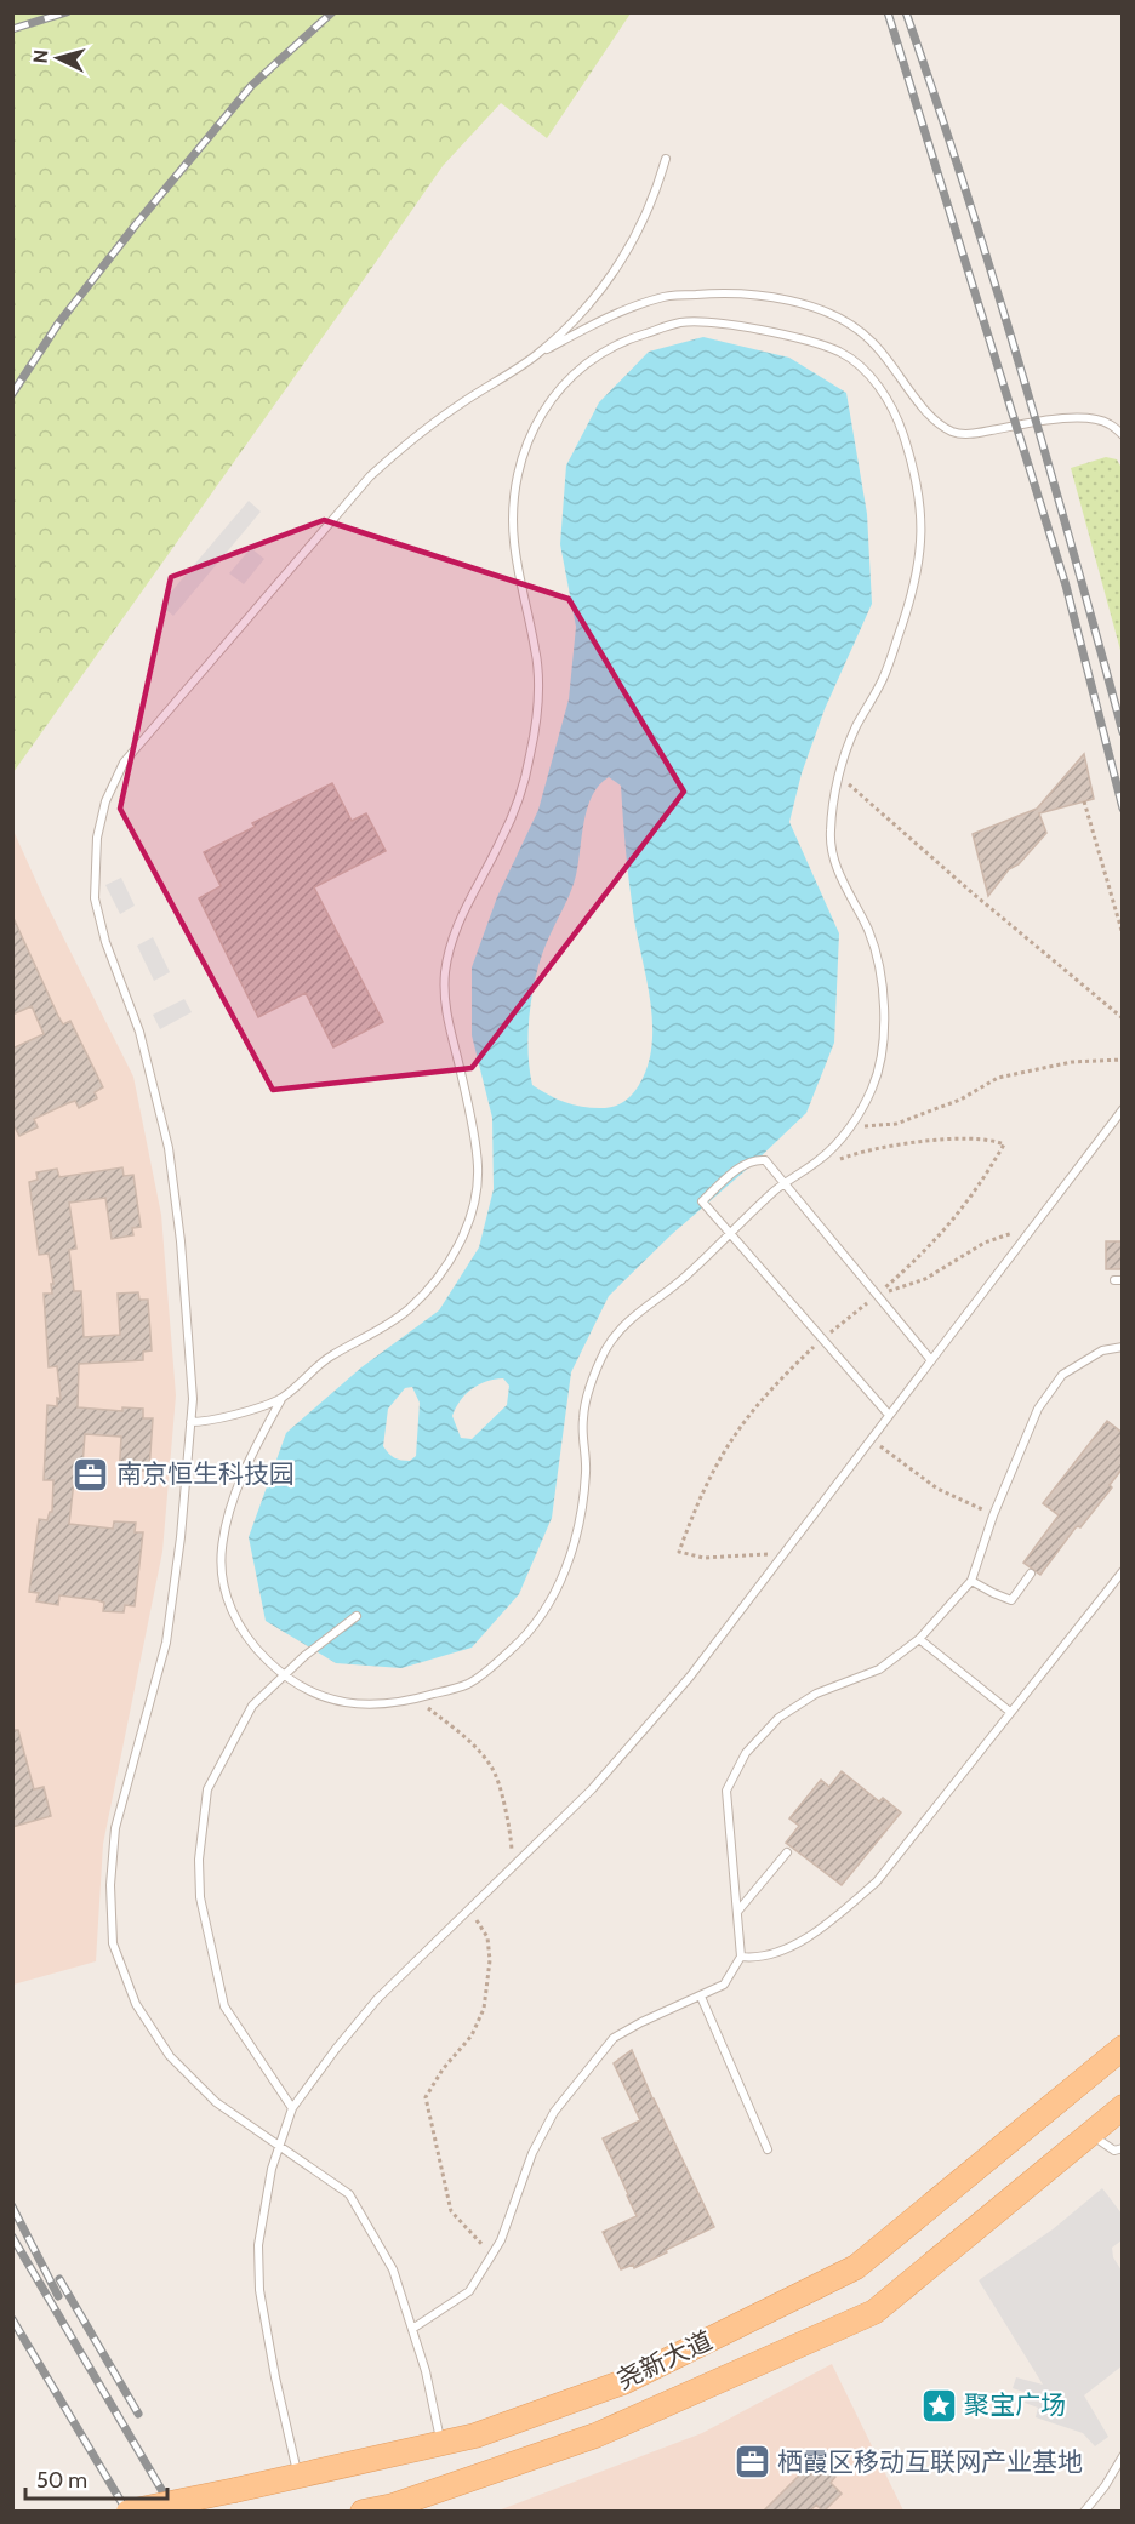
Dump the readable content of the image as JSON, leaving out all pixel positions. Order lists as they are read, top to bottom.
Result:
{
  "streets": {
    "main road": ["尧新大道"]
  },
  "places": {
    "office": ["南京恒生科技园", "栖霞区移动互联网产业基地"],
    "place": ["聚宝广场"]
  },
  "scale_bar": "50 m",
  "north": "left"
}
